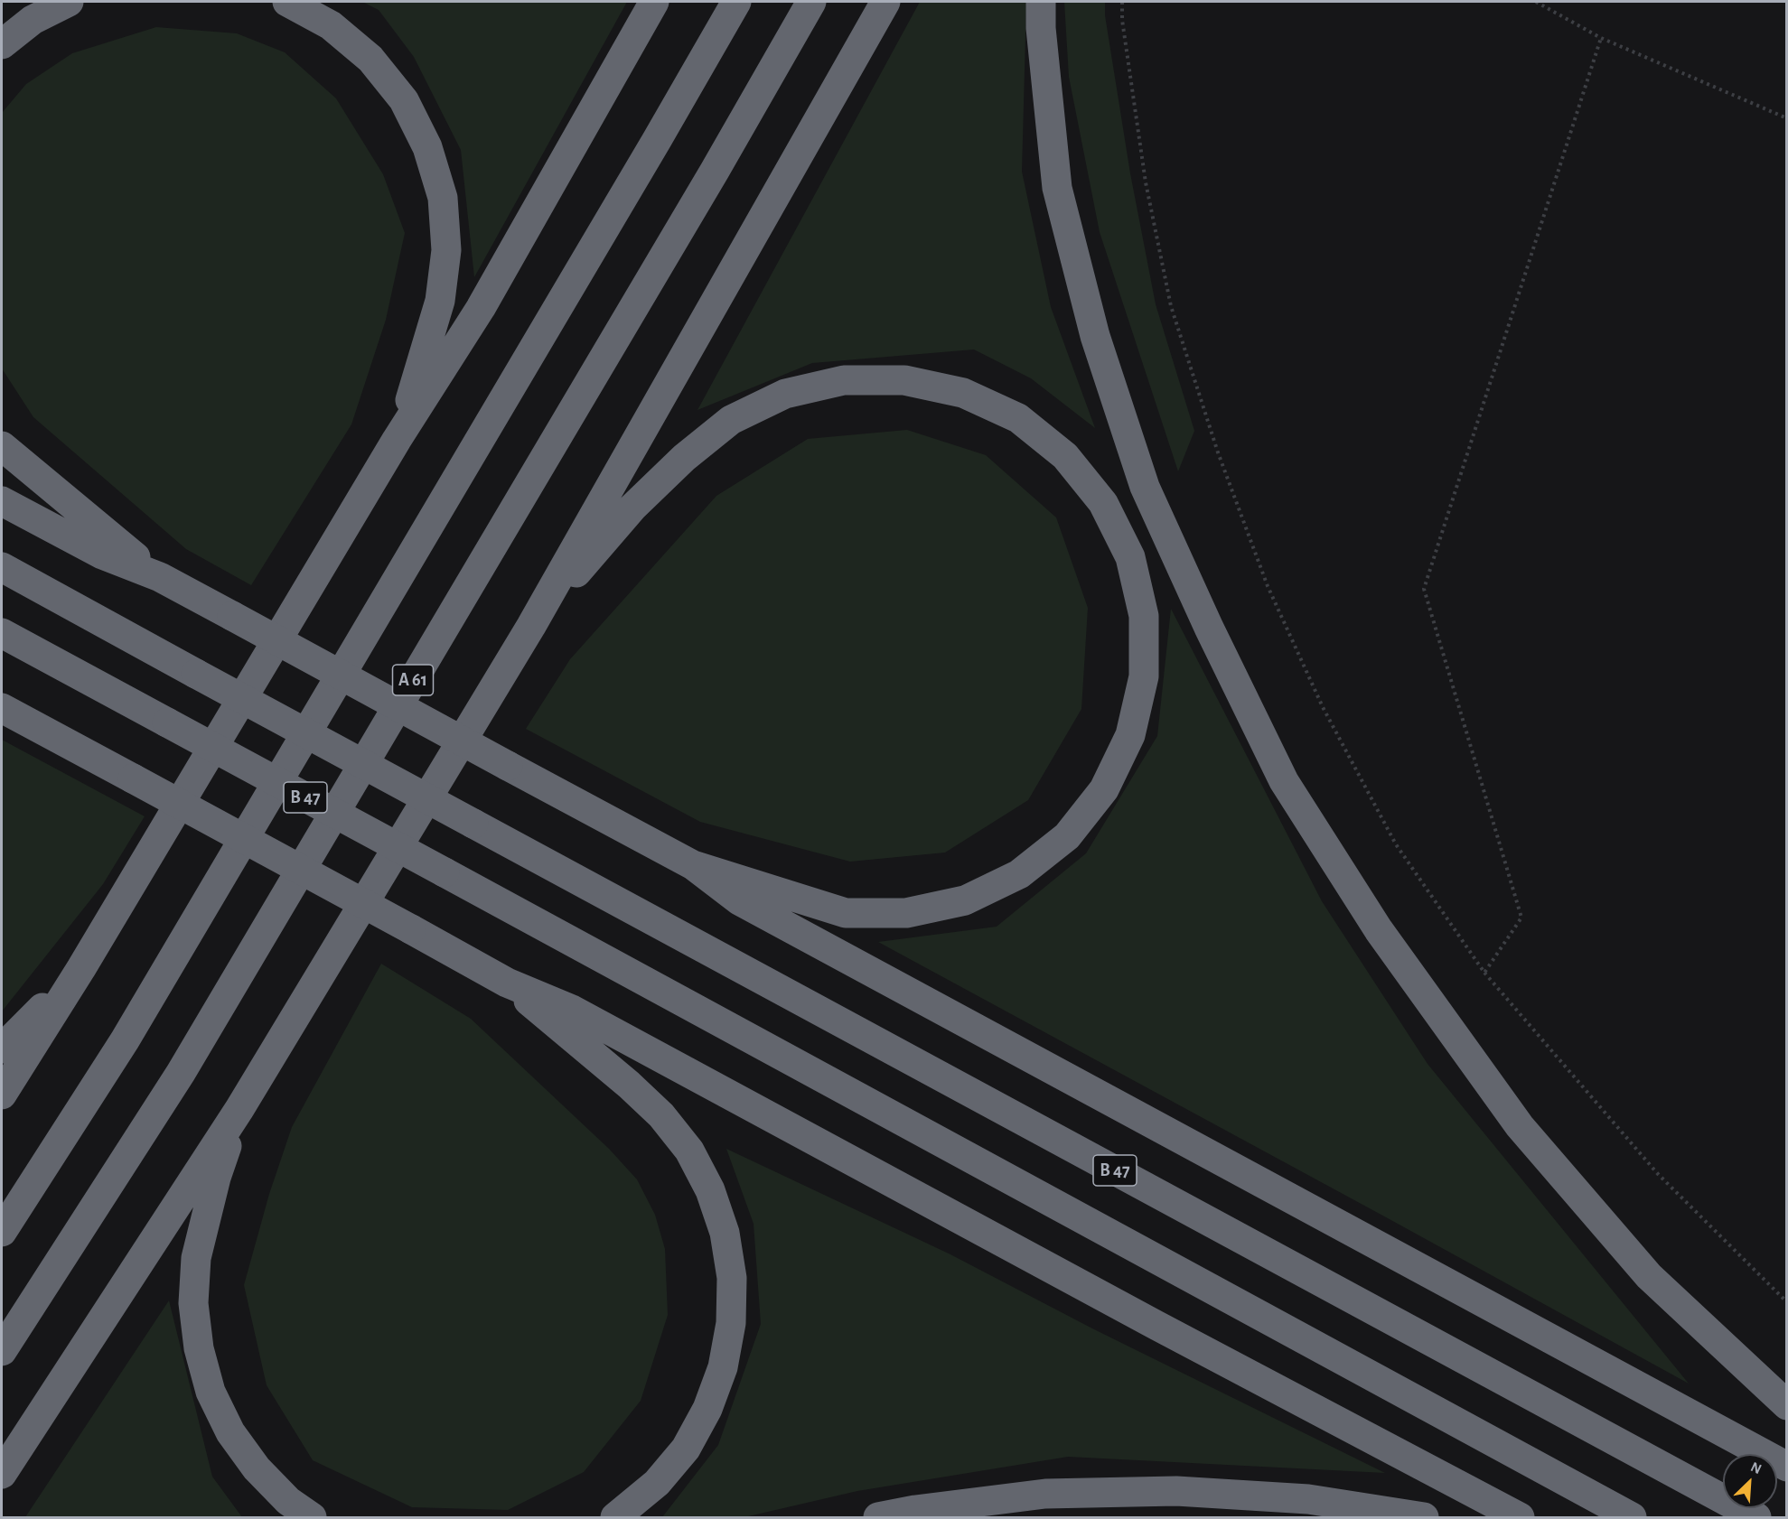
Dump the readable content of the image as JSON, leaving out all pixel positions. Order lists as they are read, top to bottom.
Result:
{
  "streets": {
    "highway": ["A 61", "B 47"]
  },
  "north": "top right"
}
